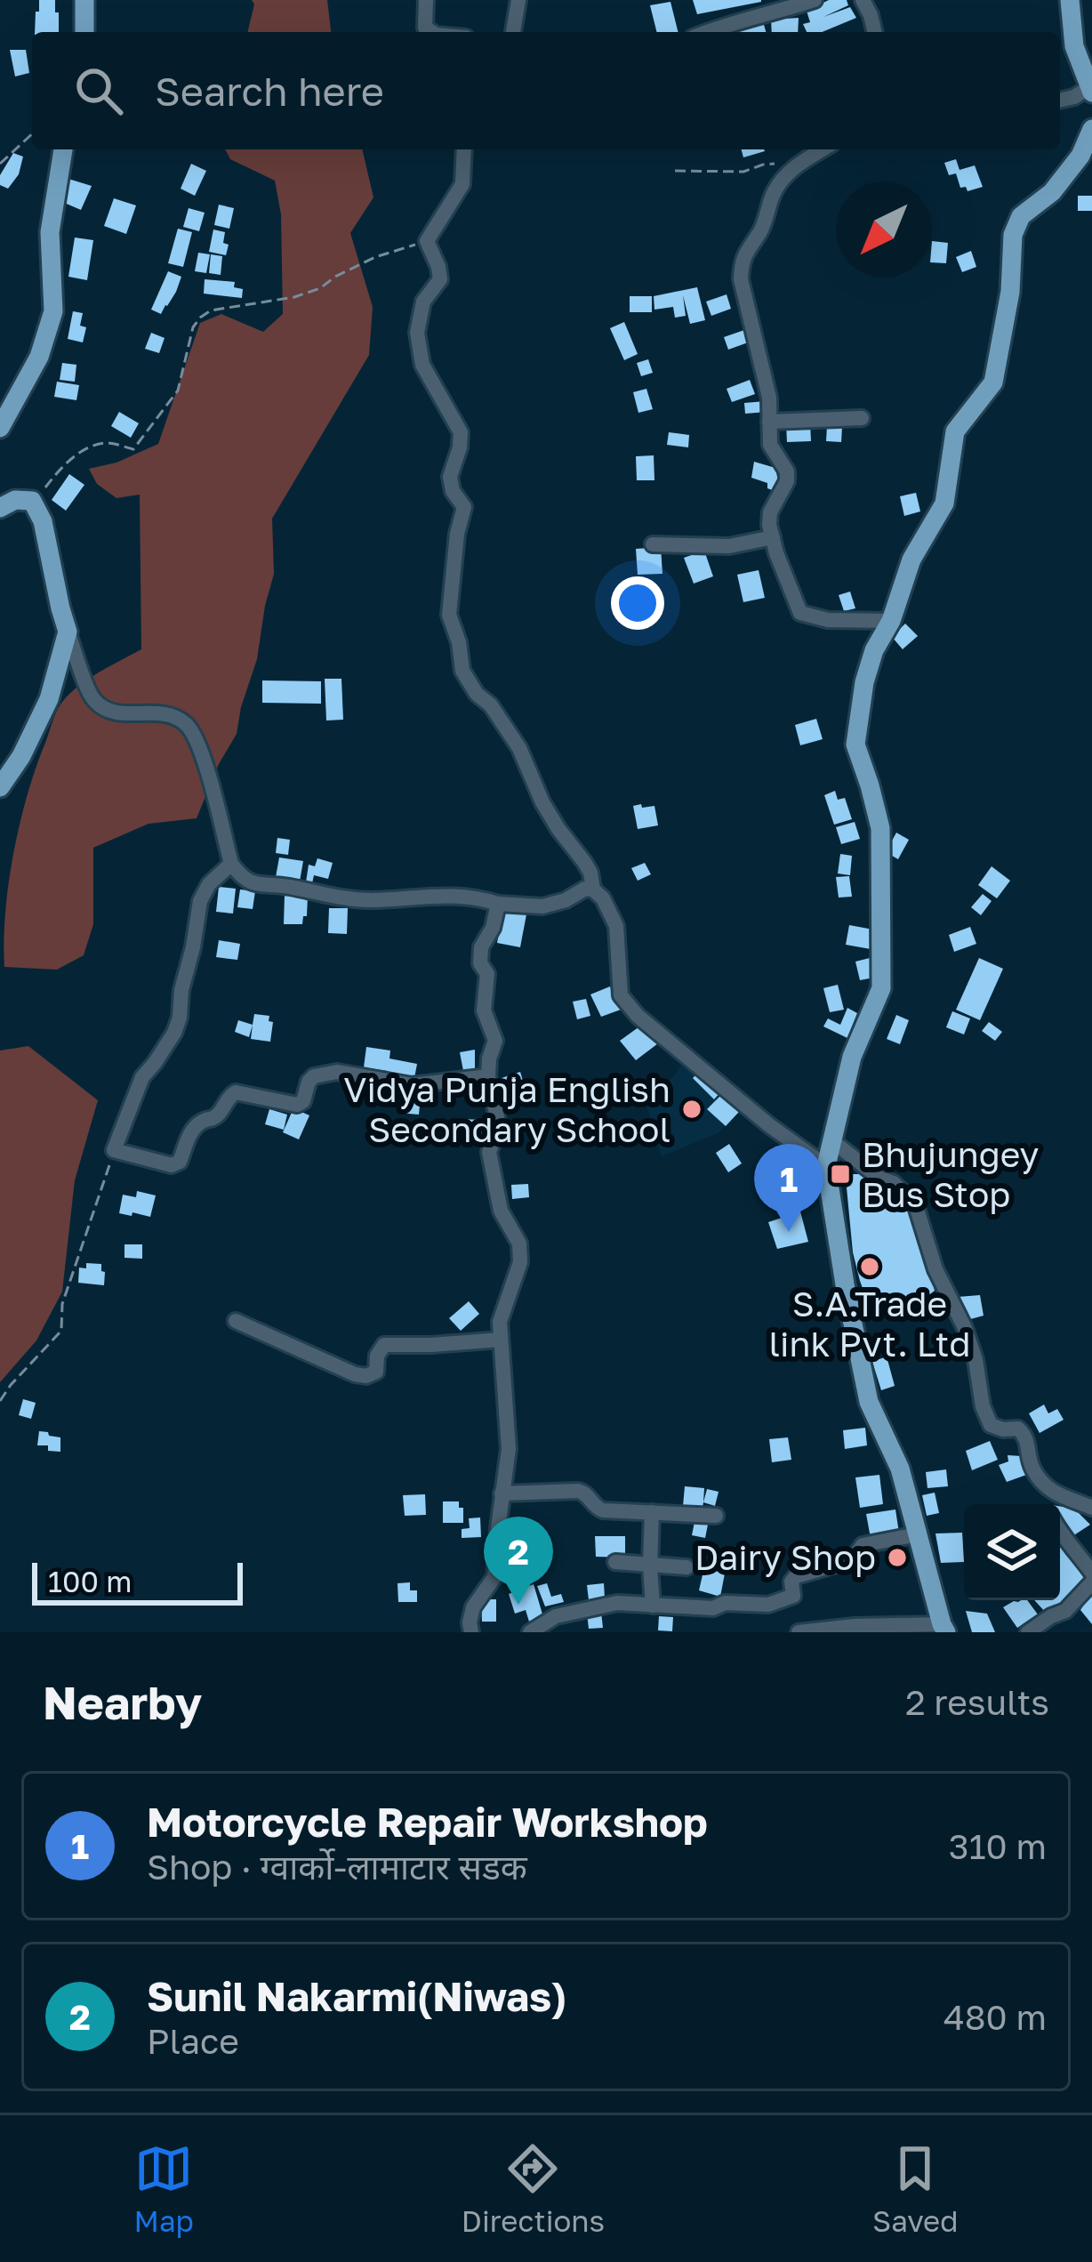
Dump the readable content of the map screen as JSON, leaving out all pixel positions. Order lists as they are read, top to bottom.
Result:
{
  "places": {
    "other": ["Vidya Punja English Secondary School", "S.A.Trade link Pvt. Ltd", "Dairy Shop"],
    "transit": ["Bhujungey Bus Stop"]
  },
  "scale_bar": "100 m",
  "north": "bottom left",
  "page": {
    "search": "Search here",
    "pins": ["1", "2"],
    "scale": "100 m",
    "heading": ["Nearby", "2 results"],
    "list": [
      {
        "mark": "1",
        "name": "Motorcycle Repair Workshop",
        "note": "Shop · ग्वार्को-लामाटार सडक",
        "value": "310 m"
      },
      {
        "mark": "2",
        "name": "Sunil Nakarmi(Niwas)",
        "note": "Place",
        "value": "480 m"
      }
    ],
    "nav": ["Map", "Directions", "Saved"]
  }
}
